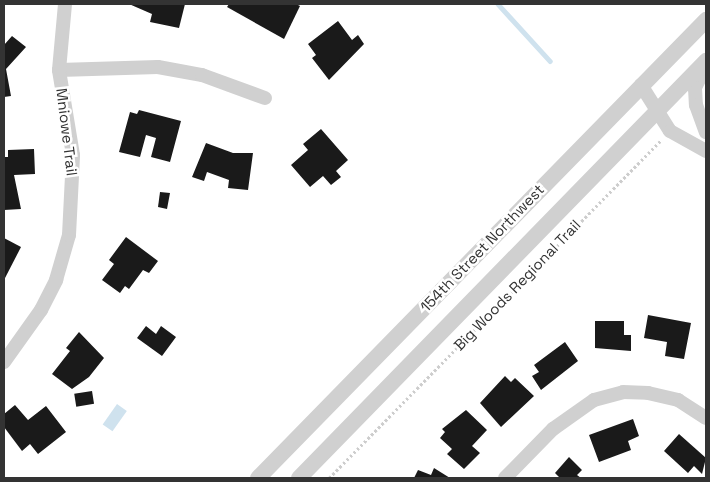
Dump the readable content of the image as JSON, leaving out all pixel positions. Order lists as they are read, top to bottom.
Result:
{
  "streets": {
    "street": ["Mniowe Trail", "154th Street Northwest"],
    "path": ["Big Woods Regional Trail"]
  }
}
